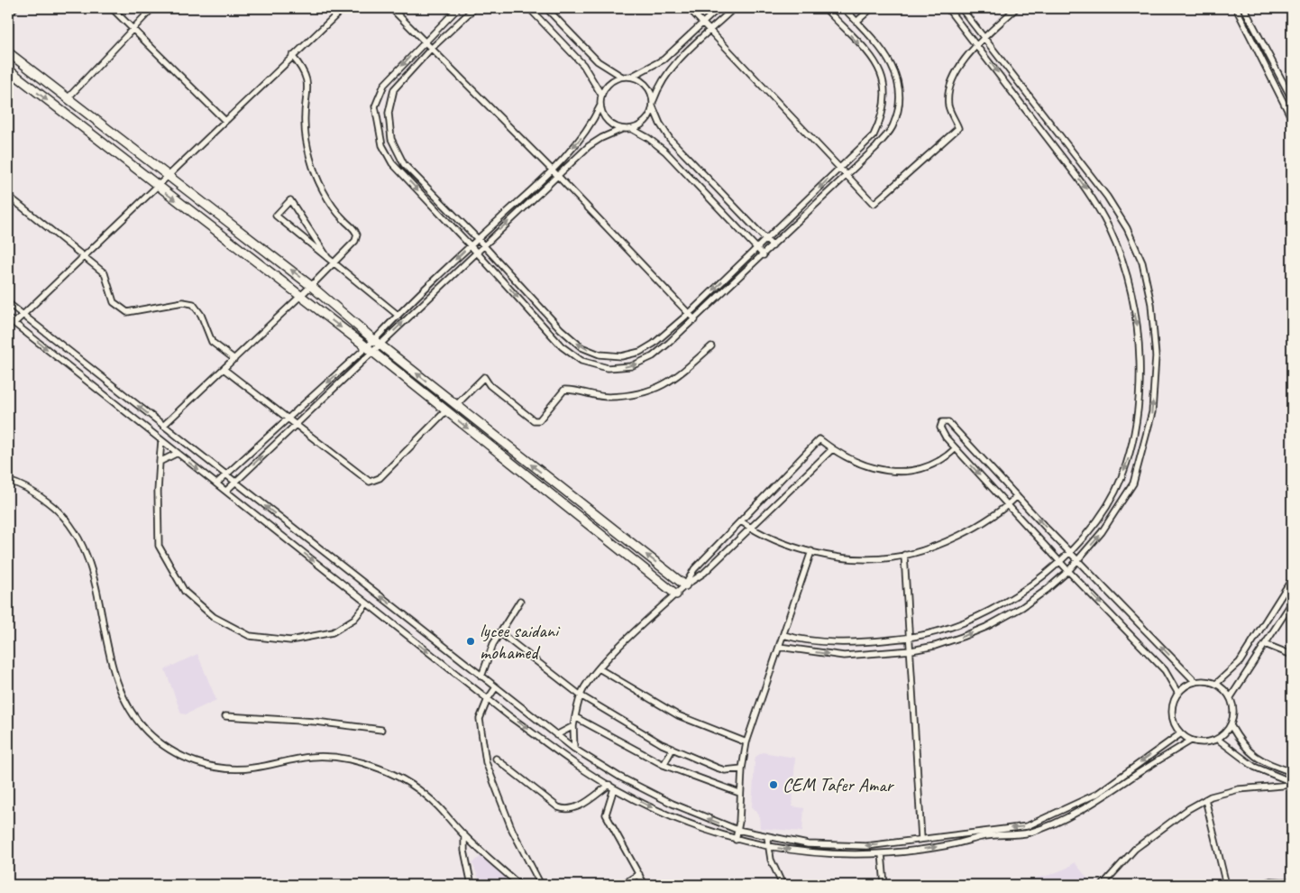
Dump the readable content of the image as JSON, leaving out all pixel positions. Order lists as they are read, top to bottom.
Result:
{
  "places": ["lycee saidani mohamed", "CEM Tafer Amar"]
}
